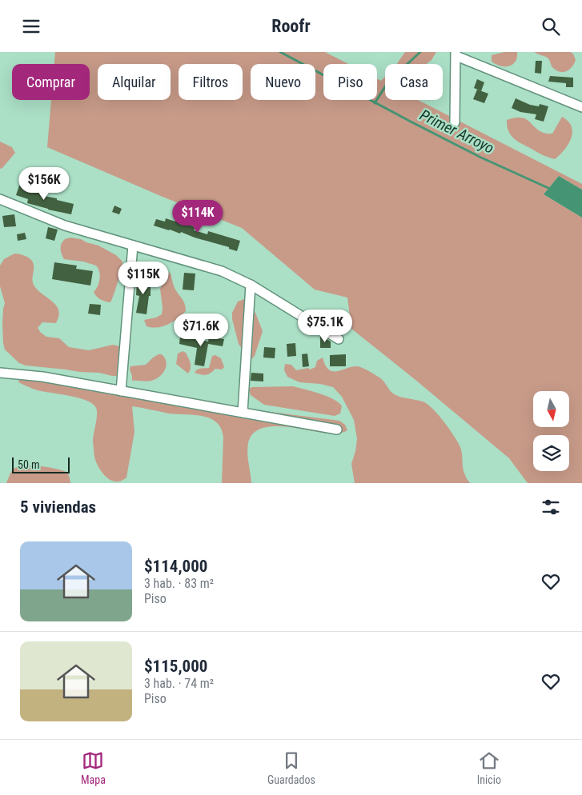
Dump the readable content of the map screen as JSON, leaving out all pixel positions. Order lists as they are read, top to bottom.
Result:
{
  "water": ["Primer Arroyo"],
  "scale_bar": "50 m",
  "north": "bottom",
  "page": {
    "header": "Roofr",
    "chip": [
      "Comprar",
      "Alquilar",
      "Filtros",
      "Nuevo",
      "Piso",
      "Casa"
    ],
    "price": [
      "$156K",
      "$114K",
      "$115K",
      "$75.1K",
      "$71.6K"
    ],
    "scale": "50 m",
    "heading": "5 viviendas",
    "list": [
      {
        "name": "$114,000",
        "note": "3 hab. · 83 m² · Piso"
      },
      {
        "name": "$115,000",
        "note": "3 hab. · 74 m² · Piso"
      }
    ],
    "tabs": ["Mapa", "Guardados", "Inicio"]
  }
}
